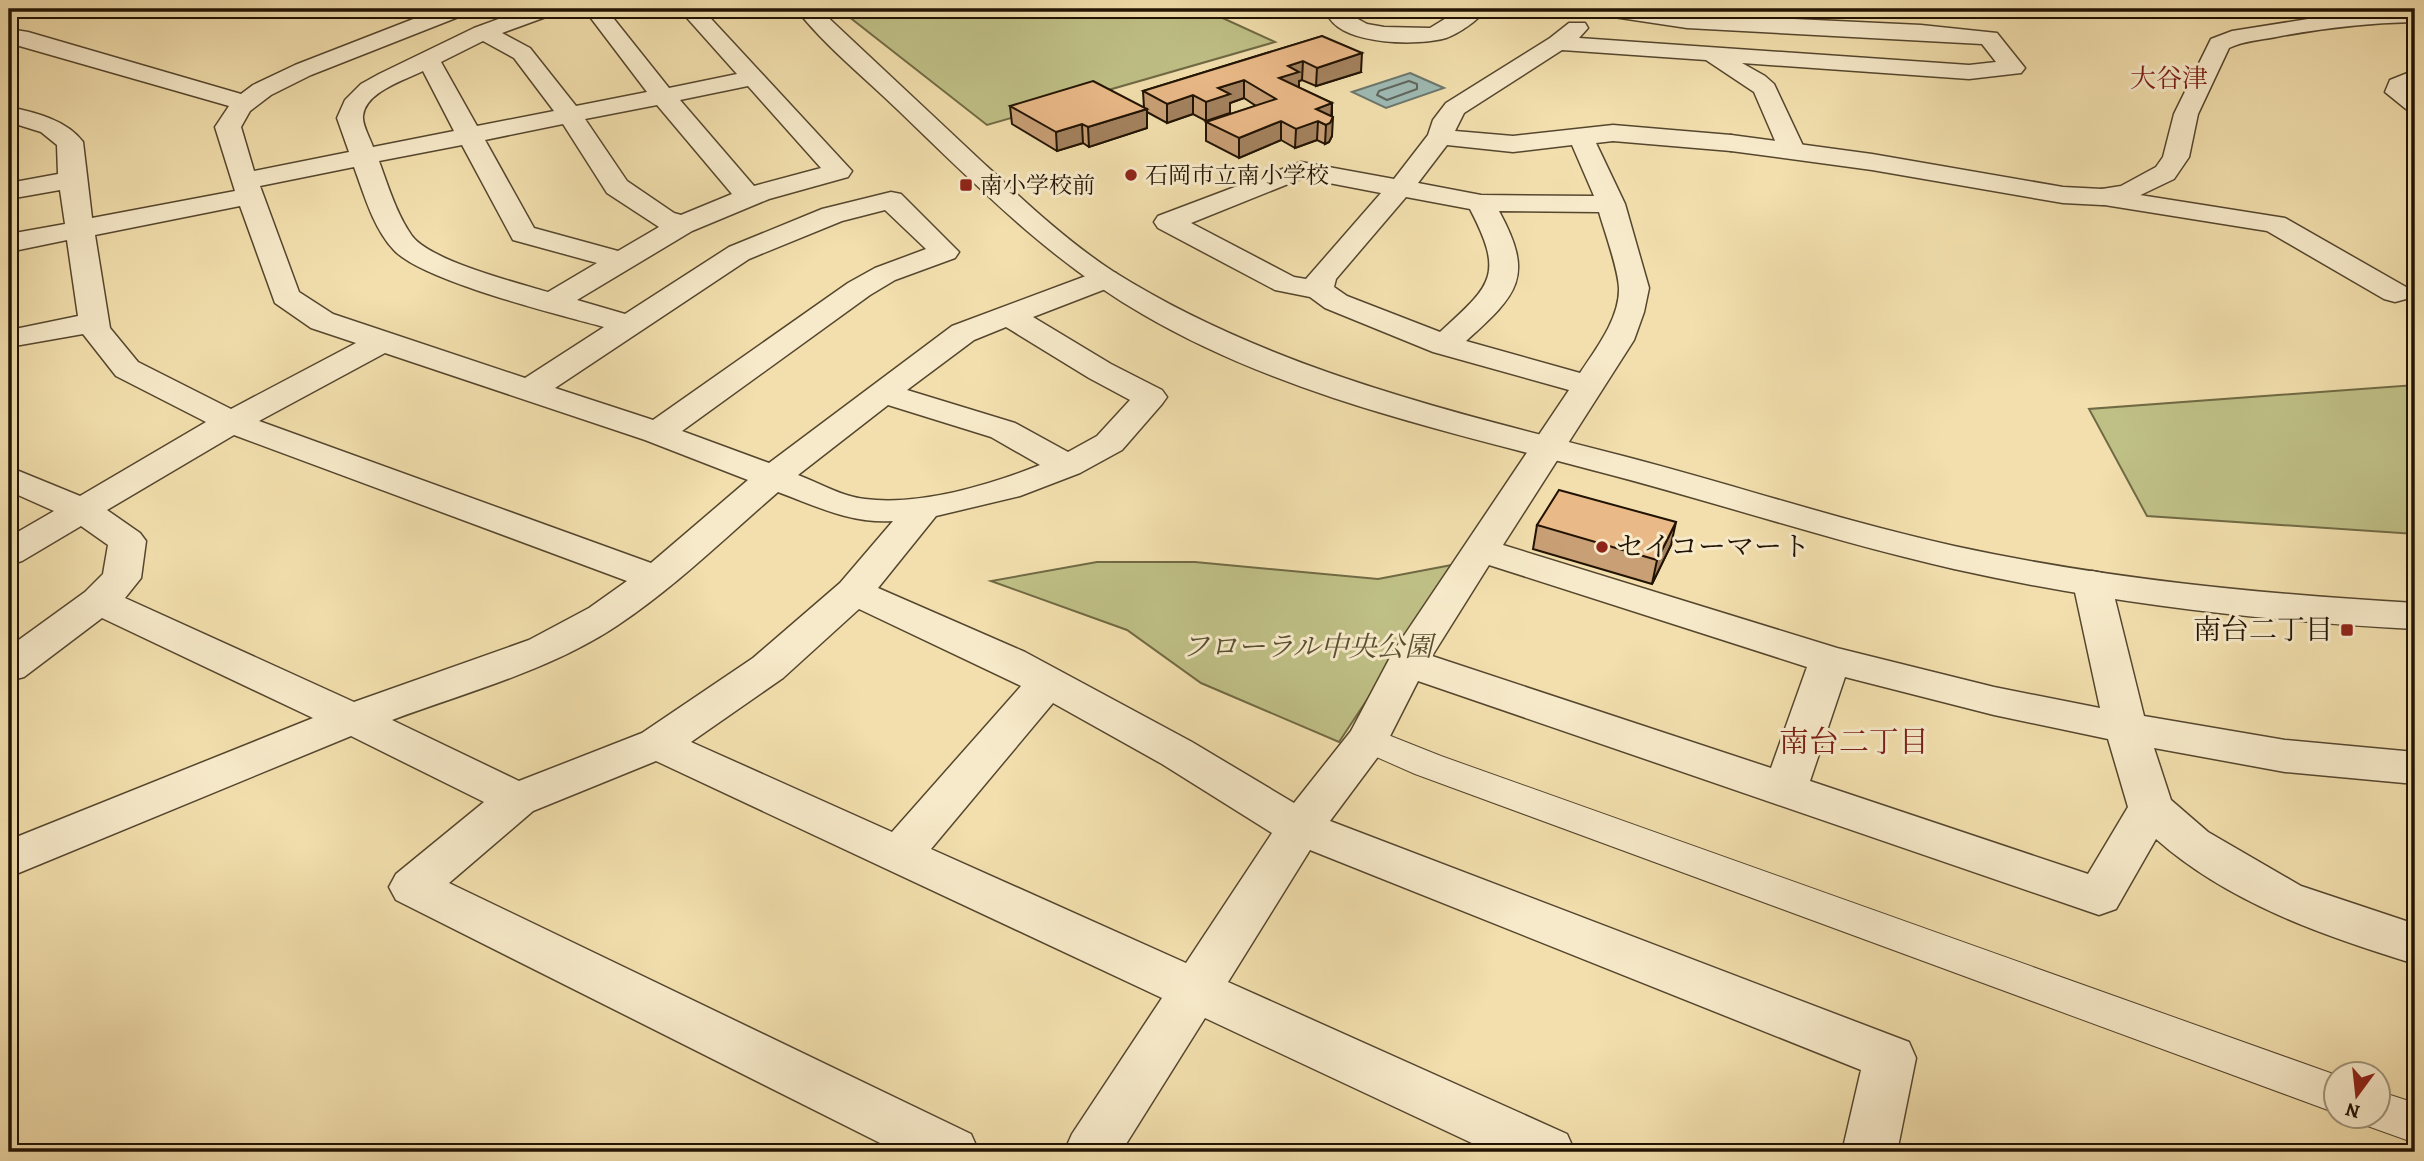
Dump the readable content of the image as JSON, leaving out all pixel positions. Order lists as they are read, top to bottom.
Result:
{
  "districts": ["大谷津", "南台二丁目"],
  "parks": ["フローラル中央公園"],
  "places": {
    "other": ["石岡市立南小学校", "セイコーマート"],
    "transit": ["南小学校前", "南台二丁目"]
  },
  "north": "bottom"
}
